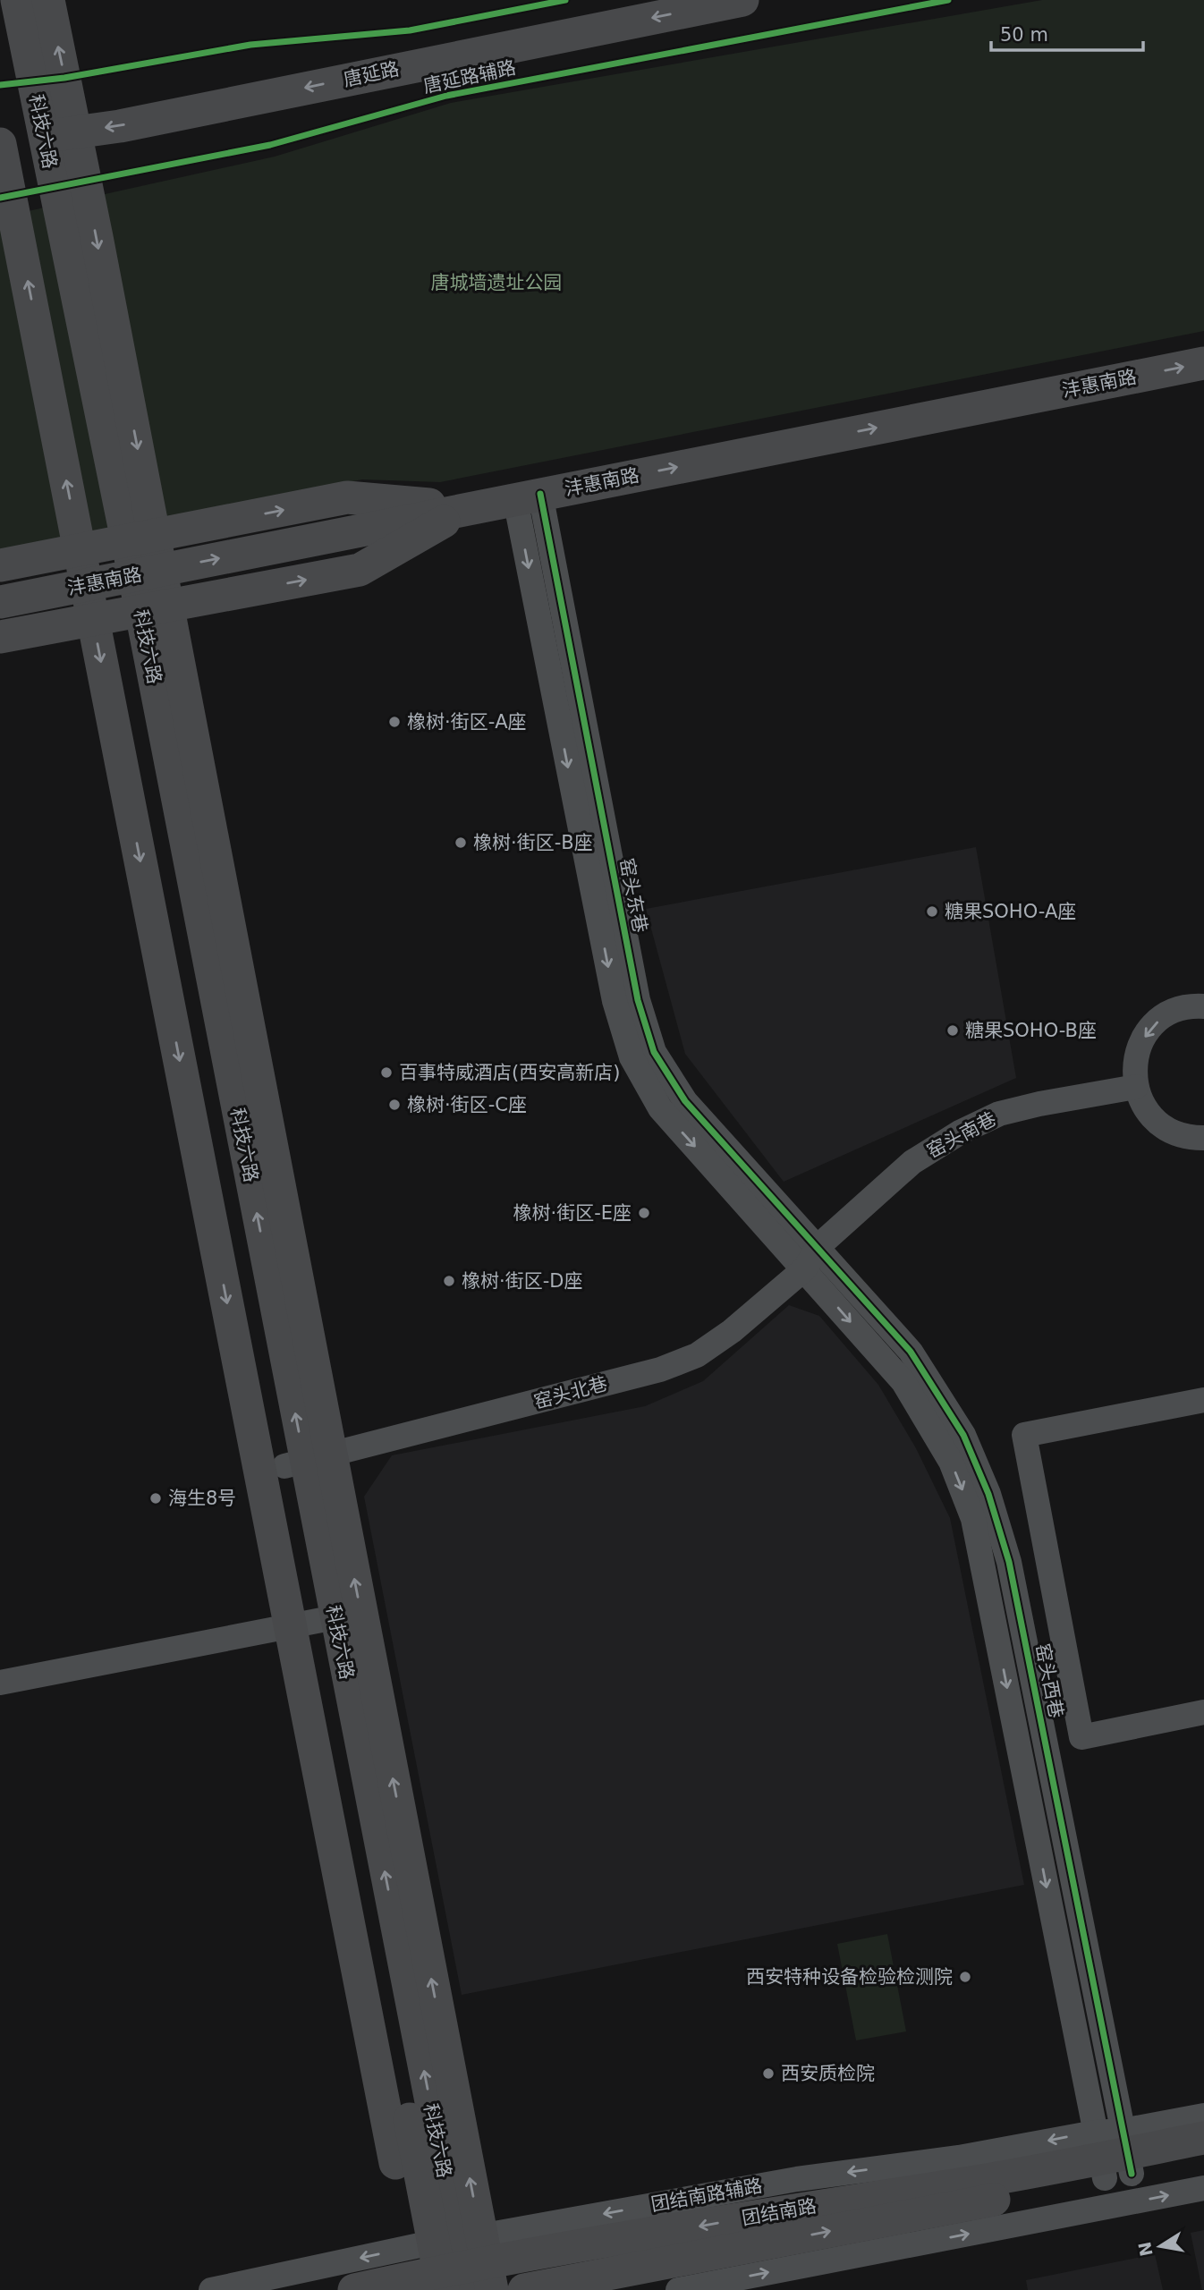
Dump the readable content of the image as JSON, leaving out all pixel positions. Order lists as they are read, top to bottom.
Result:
{
  "streets": {
    "main road": [
      "唐延路",
      "科技六路",
      "沣惠南路",
      "团结南路"
    ],
    "street": [
      "窑头东巷",
      "窑头南巷",
      "窑头北巷",
      "窑头西巷"
    ],
    "cycle path": ["唐延路辅路"]
  },
  "crossings": [
    ["唐延路", "科技六路"],
    ["科技六路", "沣惠南路"],
    ["科技六路", "窑头北巷"],
    ["科技六路", "团结南路"],
    ["沣惠南路", "窑头东巷"],
    ["窑头东巷", "窑头南巷"],
    ["窑头东巷", "窑头北巷"],
    ["窑头东巷", "窑头西巷"],
    ["窑头南巷", "窑头北巷"],
    ["窑头南巷", "窑头西巷"],
    ["窑头北巷", "窑头西巷"],
    ["窑头西巷", "团结南路"]
  ],
  "one_way": ["唐延路"],
  "parks": ["唐城墙遗址公园"],
  "places": [
    "橡树·街区-A座",
    "橡树·街区-B座",
    "糖果SOHO-A座",
    "糖果SOHO-B座",
    "百事特威酒店(西安高新店)",
    "橡树·街区-C座",
    "橡树·街区-E座",
    "橡树·街区-D座",
    "海生8号",
    "西安特种设备检验检测院",
    "西安质检院"
  ],
  "scale_bar": "50 m",
  "north": "left"
}
